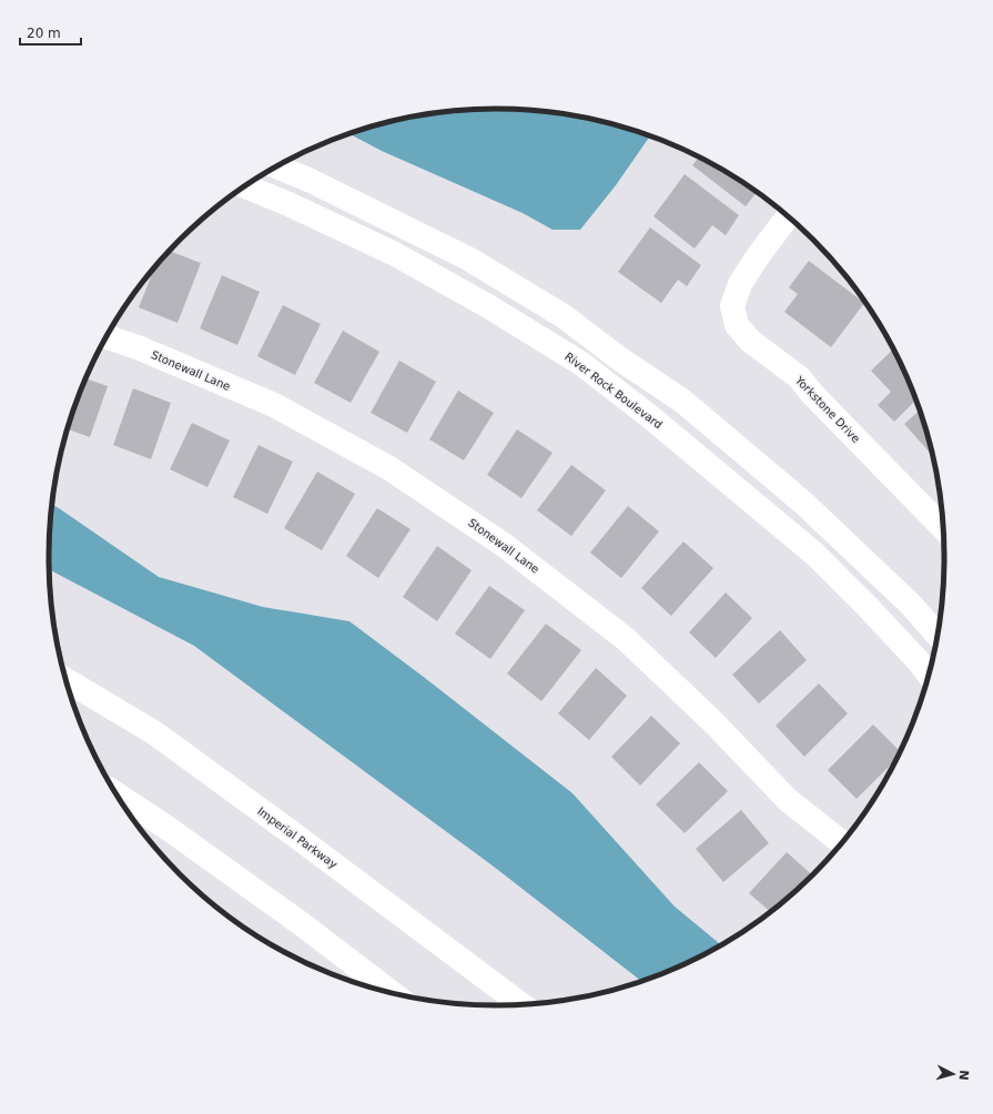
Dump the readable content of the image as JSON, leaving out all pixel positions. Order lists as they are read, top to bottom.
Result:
{
  "streets": {
    "street": [
      "Stonewall Lane",
      "River Rock Boulevard",
      "Yorkstone Drive",
      "Imperial Parkway"
    ]
  },
  "scale_bar": "20 m",
  "north": "right"
}
